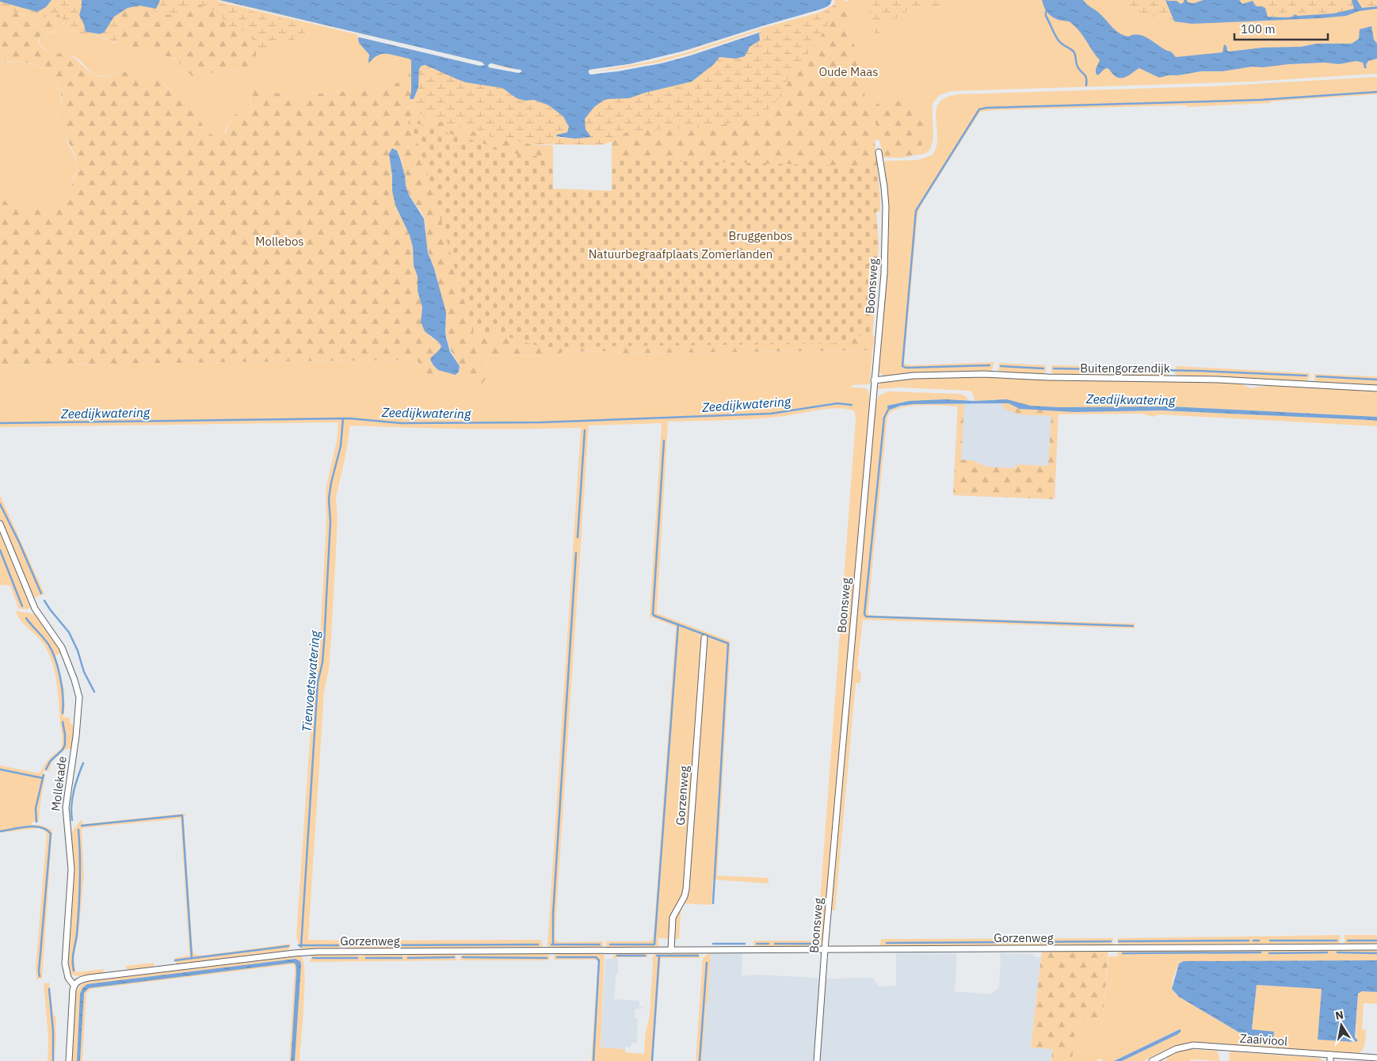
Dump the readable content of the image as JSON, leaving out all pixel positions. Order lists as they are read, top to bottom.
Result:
{
  "streets": {
    "street": [
      "Boonsweg",
      "Buitengorzendijk",
      "Mollekade",
      "Gorzenweg",
      "Zaaiviool"
    ]
  },
  "crossings": [
    ["Boonsweg", "Buitengorzendijk"],
    ["Boonsweg", "Gorzenweg"],
    ["Mollekade", "Gorzenweg"]
  ],
  "water": ["Zeedijkwatering", "Tienvoetswatering"],
  "parks": [
    "Oude Maas",
    "Bruggenbos",
    "Mollebos",
    "Natuurbegraafplaats Zomerlanden"
  ],
  "scale_bar": "100 m",
  "north": "top"
}
